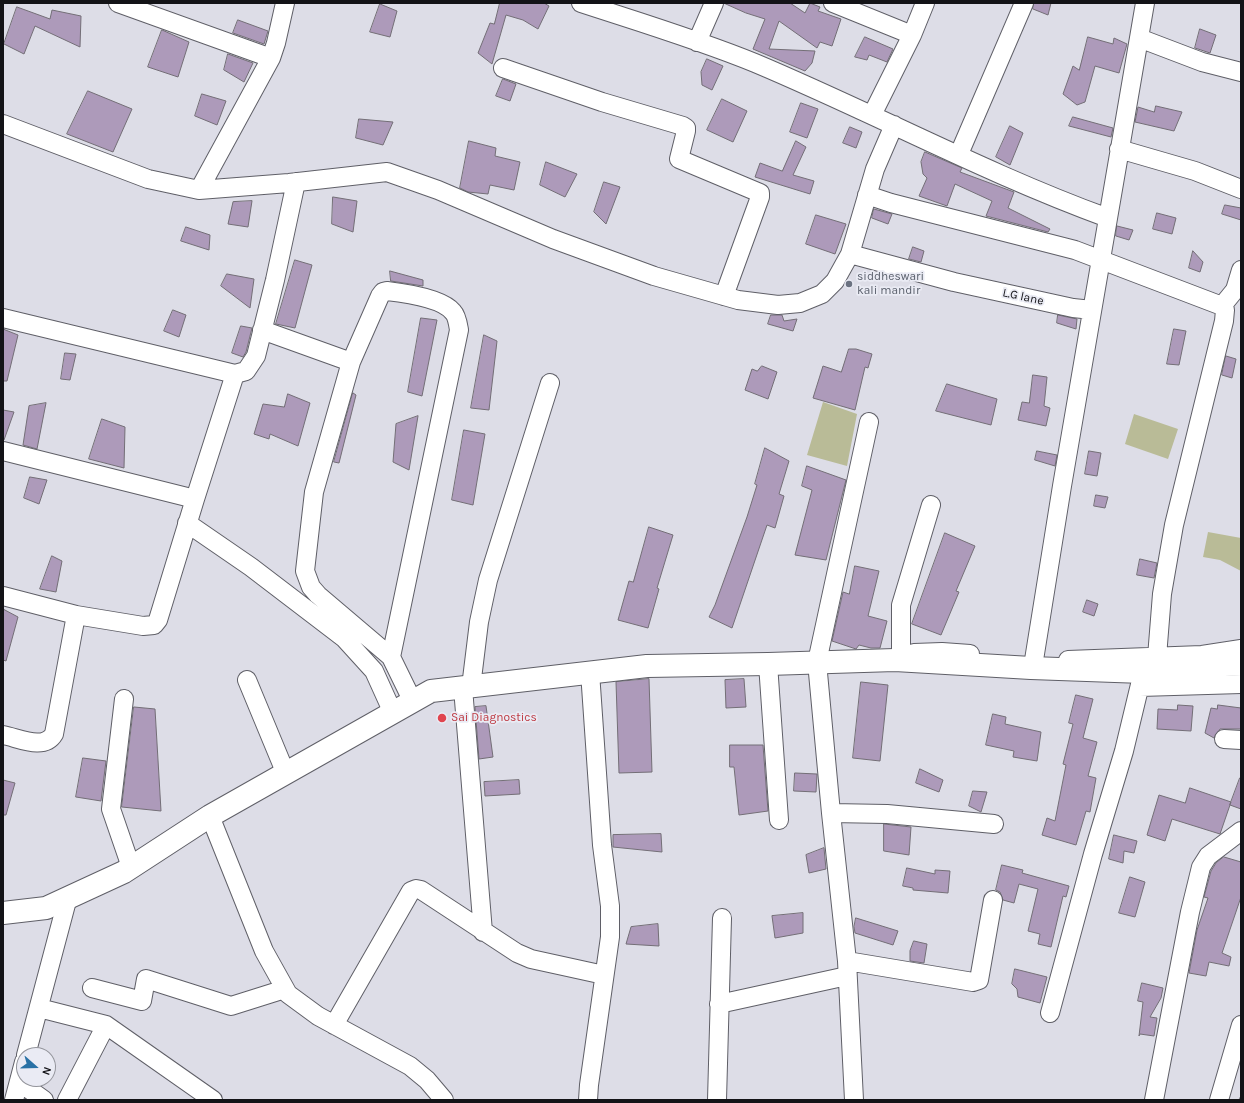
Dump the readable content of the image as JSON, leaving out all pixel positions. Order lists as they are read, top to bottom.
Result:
{
  "streets": {
    "street": ["L.G lane"]
  },
  "places": ["siddheswari kali mandir", "Sai Diagnostics"],
  "north": "right"
}
